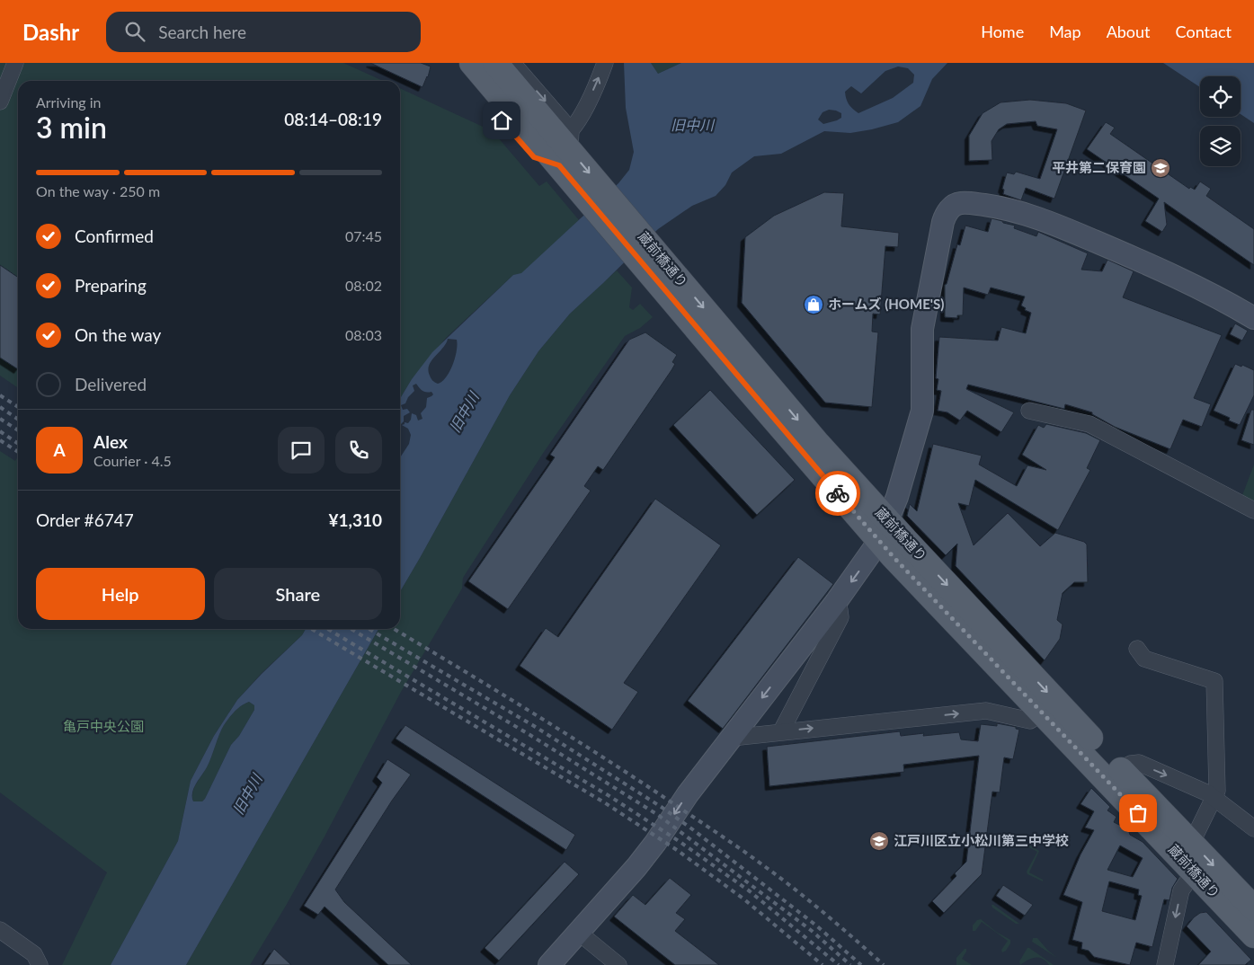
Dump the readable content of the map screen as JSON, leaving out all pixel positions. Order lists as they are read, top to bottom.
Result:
{
  "streets": {
    "main road": ["蔵前橋通り"]
  },
  "water": ["旧中川"],
  "parks": ["亀戸中央公園"],
  "places": {
    "school or university": ["平井第二保育園", "江戸川区立小松川第三中学校"],
    "shop": ["ホームズ (HOME'S)"]
  },
  "page": {
    "header": "Dashr",
    "search": "Search here",
    "nav": [
      "Home",
      "Map",
      "About",
      "Contact"
    ],
    "heading": ["3 min", "Arriving in", "08:14–08:19"],
    "panel": [
      "Alex",
      "Courier · 4.5",
      "Order #6747",
      "¥1,310"
    ],
    "bar": "On the way · 250 m",
    "list": [
      ["Confirmed", "07:45"],
      ["Preparing", "08:02"],
      ["On the way", "08:03"],
      "Delivered"
    ],
    "round": "A",
    "buttons": ["Help", "Share"]
  }
}
